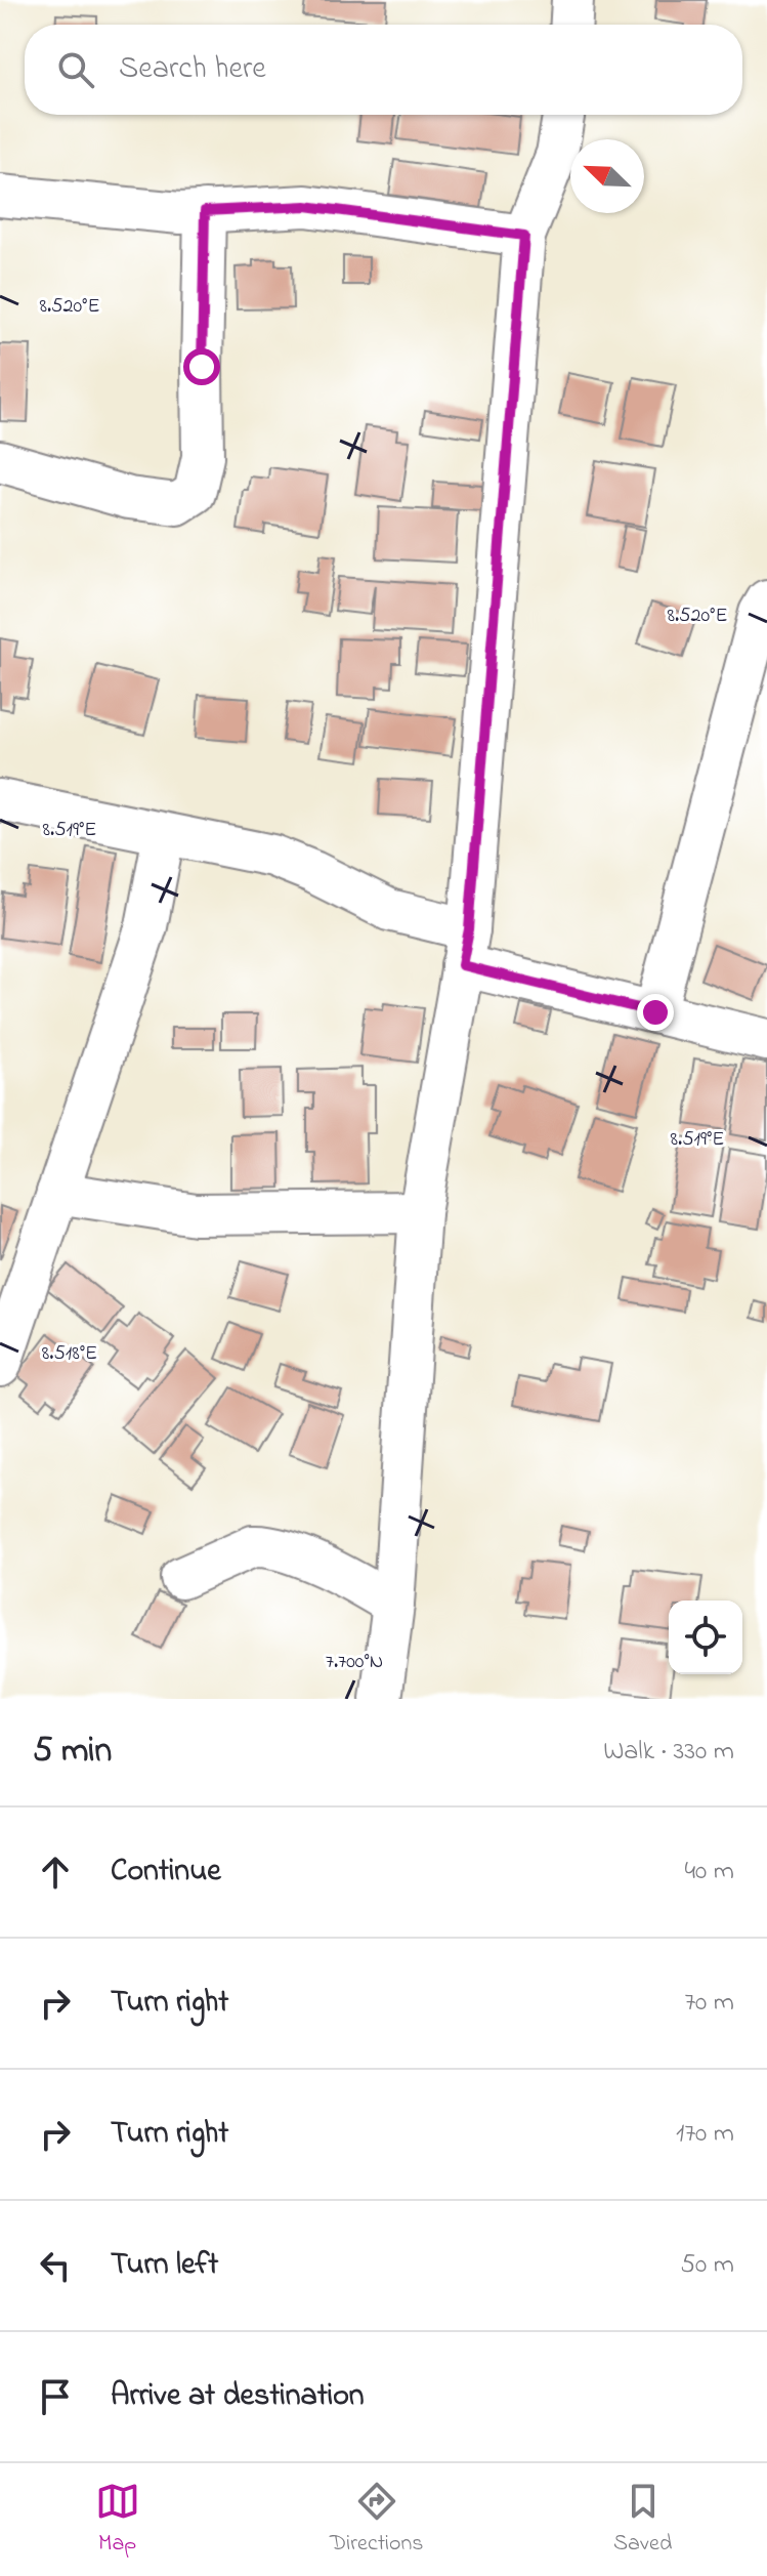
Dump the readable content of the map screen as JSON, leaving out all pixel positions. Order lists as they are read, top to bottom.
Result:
{
  "north": "top left",
  "page": {
    "search": "Search here",
    "heading": ["5 min", "Walk · 330 m"],
    "list": [
      ["Continue", "40 m"],
      ["Turn right", "70 m"],
      ["Turn right", "170 m"],
      ["Turn left", "50 m"],
      "Arrive at destination"
    ],
    "nav": ["Map", "Directions", "Saved"]
  },
  "coordinates": [
    "8.520°E",
    "8.519°E",
    "8.518°E",
    "7.700°N"
  ]
}
